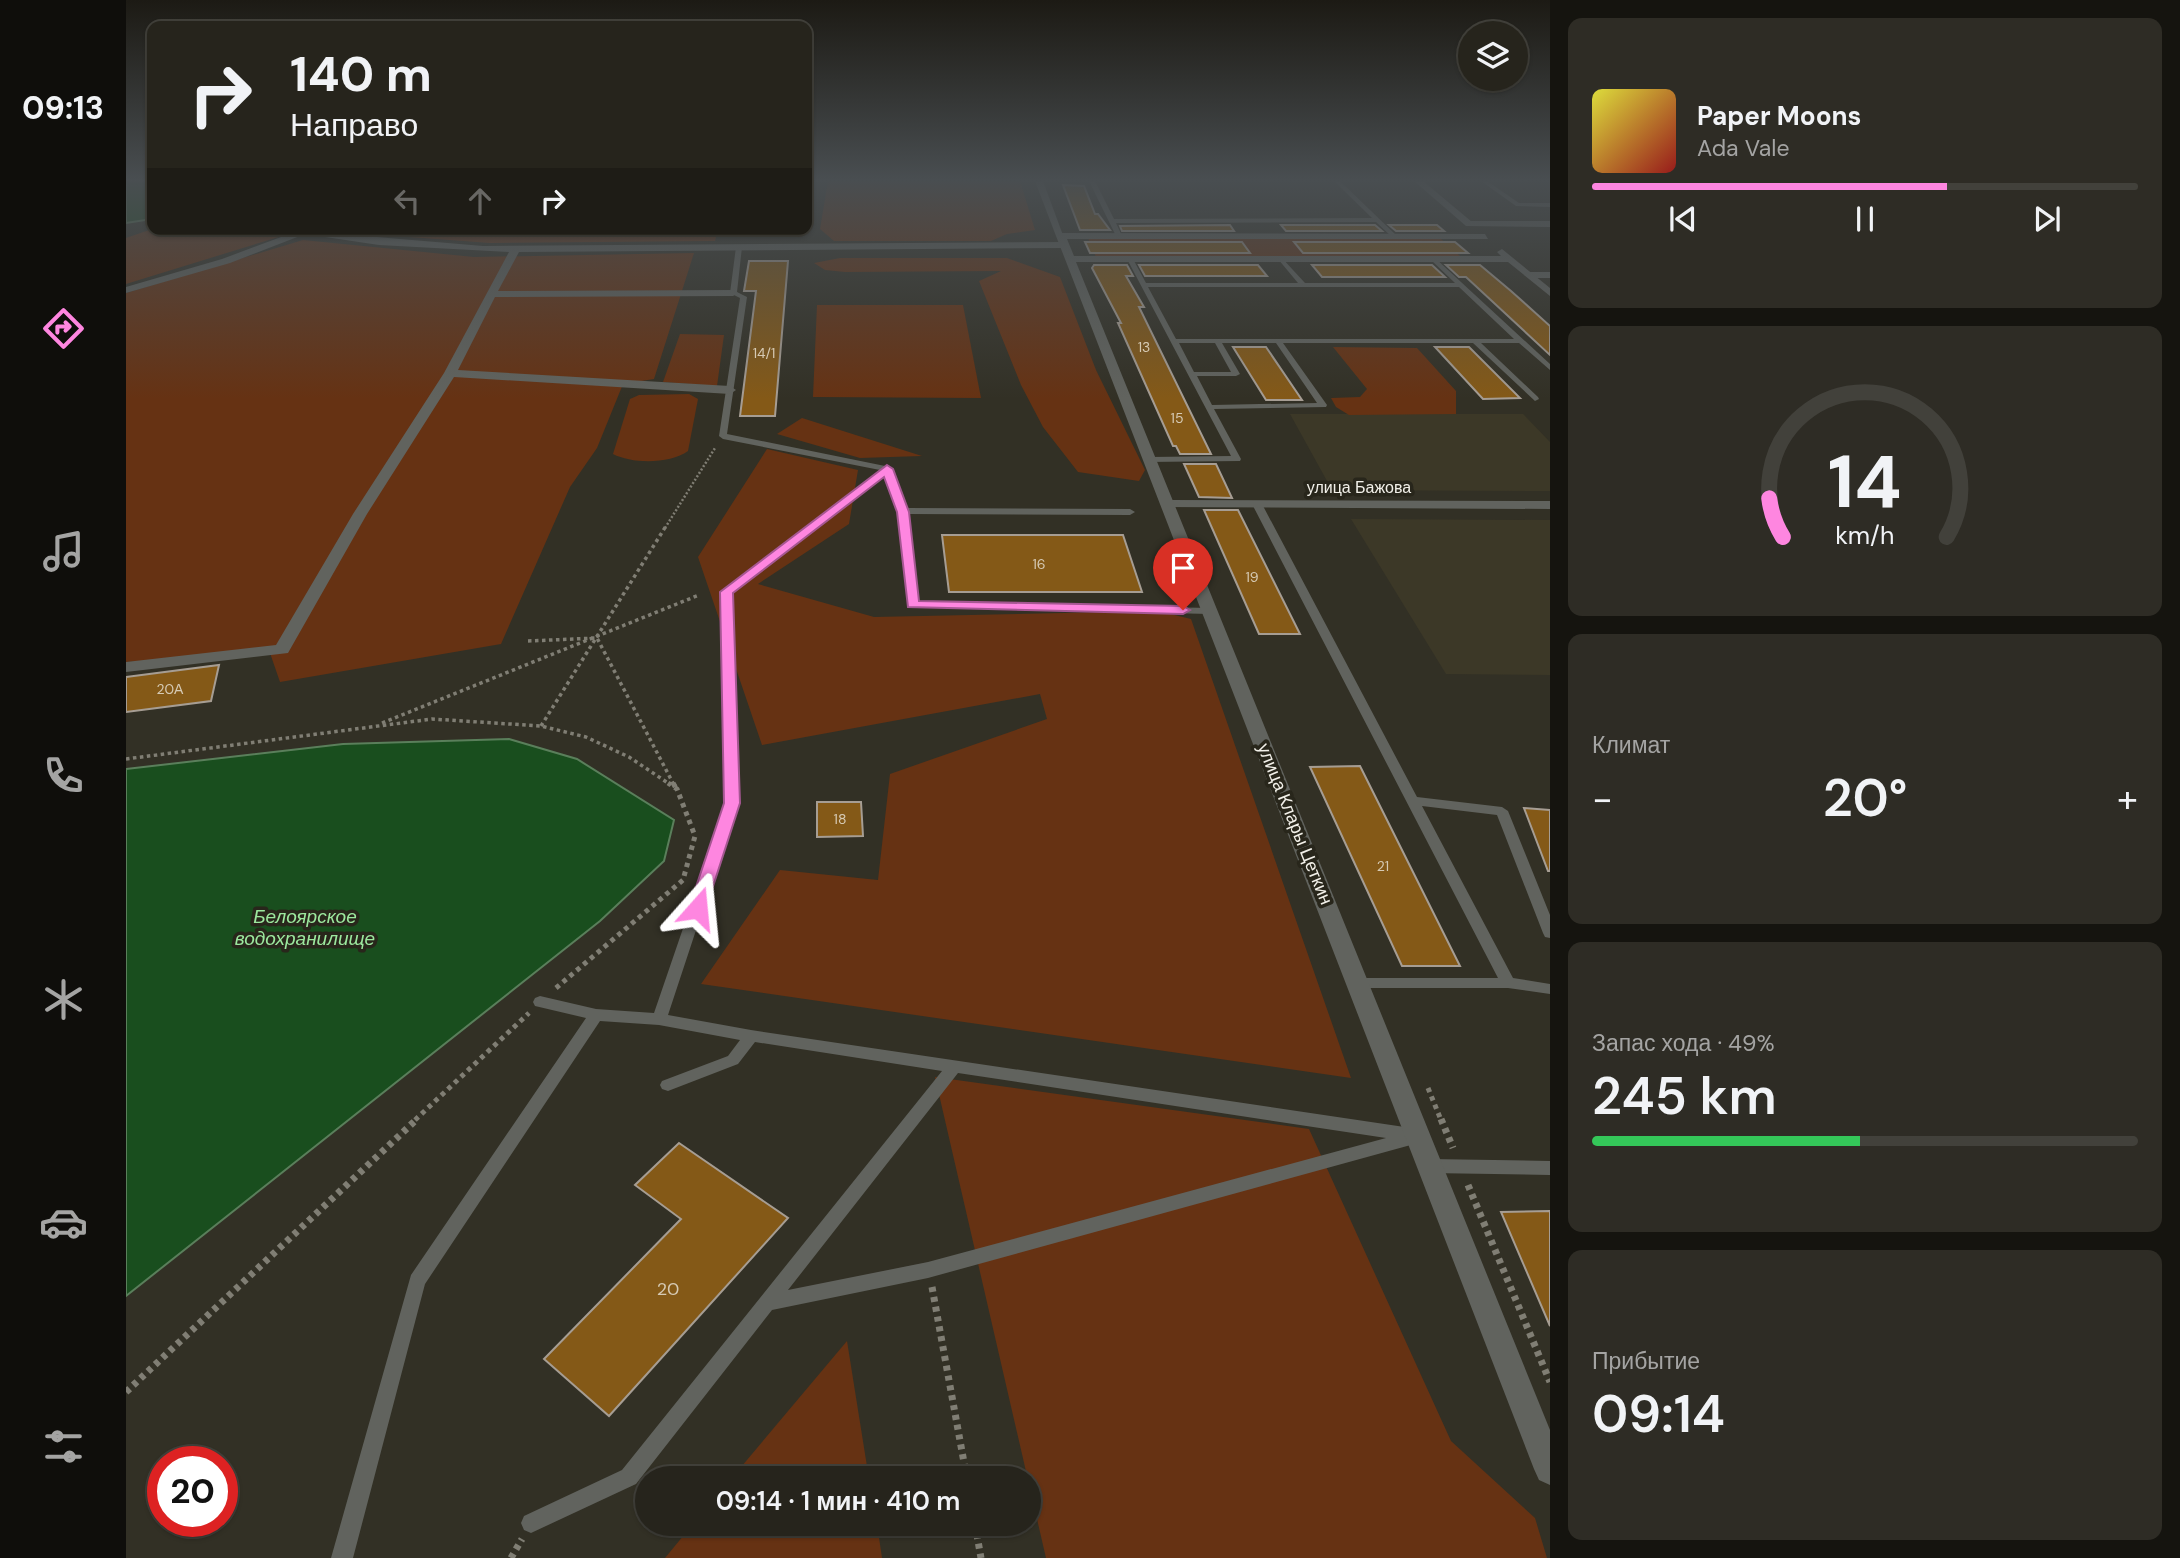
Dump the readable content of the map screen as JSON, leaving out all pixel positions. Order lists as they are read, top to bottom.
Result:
{
  "streets": {
    "street": ["улица Бажова", "улица Клары Цеткин"]
  },
  "crossings": [
    ["улица Бажова", "улица Клары Цеткин"]
  ],
  "water": ["Белоярское водохранилище"],
  "house_numbers": [
    "13",
    "14/1",
    "15",
    "16",
    "19",
    "20А",
    "18",
    "21",
    "20"
  ],
  "page": {
    "tabs": "09:13",
    "turn": ["140 m", "Направо"],
    "song": ["Paper Moons", "Ada Vale"],
    "tile": [
      "Климат",
      ["Запас хода · 49%", "245 km"],
      ["Прибытие", "09:14"]
    ],
    "heat": ["−", "20°", "+"],
    "limit": "20",
    "trip": "09:14 · 1 мин · 410 m",
    "gauge": ["14", "km/h"]
  }
}
